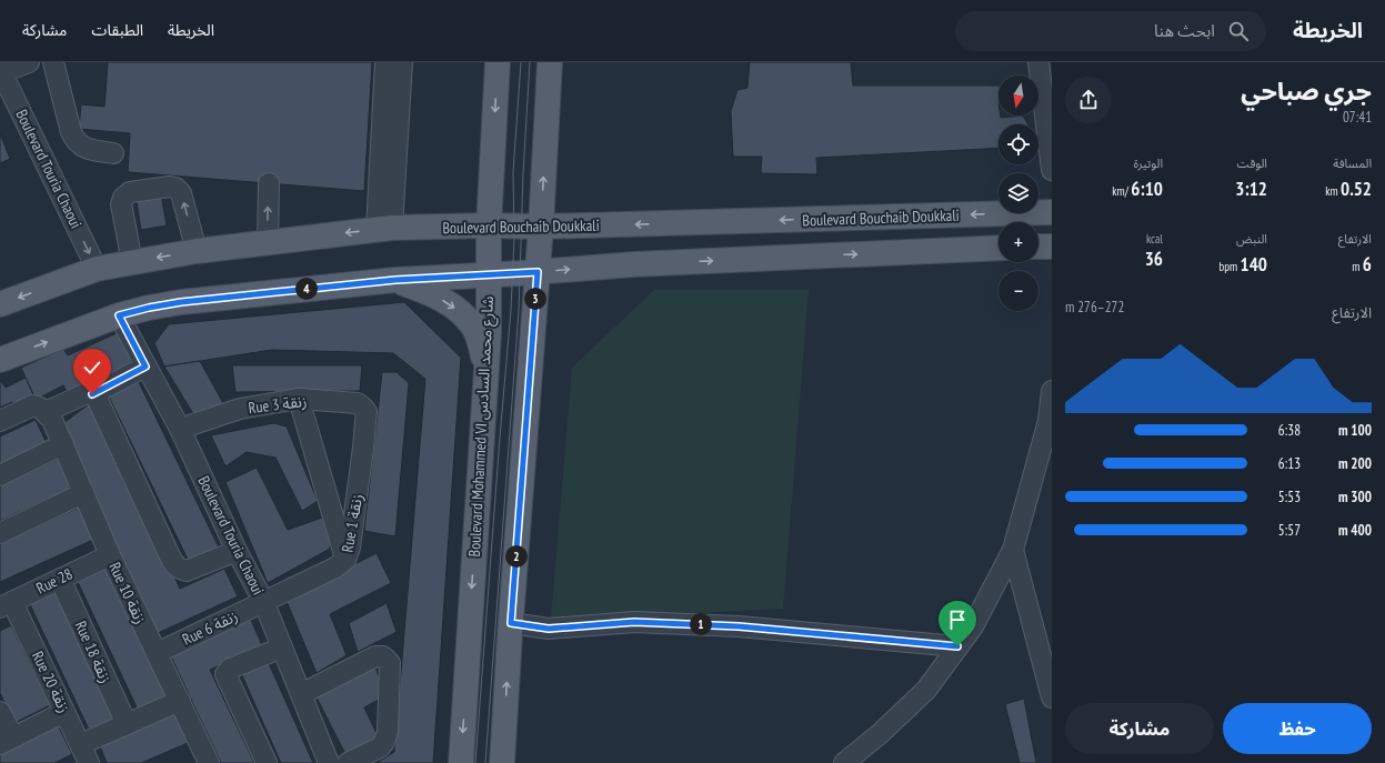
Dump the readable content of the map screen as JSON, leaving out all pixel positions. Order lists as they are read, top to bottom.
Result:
{
  "streets": {
    "main road": ["Boulevard Bouchaib Doukkali", "Boulevard Mohammed VI شارع محمد السادس"],
    "street": [
      "Boulevard Touria Chaoui",
      "Rue 3 زنقة",
      "Rue 1 زنقة",
      "Rue 28",
      "Rue 10 زنقة",
      "Rue 6 زنقة",
      "Rue 18 زنقة",
      "Rue 20 زنقة"
    ]
  },
  "crossings": [
    ["Boulevard Touria Chaoui", "Boulevard Bouchaib Doukkali"],
    ["Boulevard Touria Chaoui", "Rue 3 زنقة"],
    ["Boulevard Touria Chaoui", "Rue 1 زنقة"],
    ["Boulevard Touria Chaoui", "Rue 6 زنقة"],
    ["Boulevard Bouchaib Doukkali", "Boulevard Mohammed VI شارع محمد السادس"],
    ["Rue 3 زنقة", "Rue 1 زنقة"],
    ["Rue 1 زنقة", "Rue 6 زنقة"],
    ["Rue 28", "Rue 10 زنقة"],
    ["Rue 28", "Rue 18 زنقة"],
    ["Rue 28", "Rue 20 زنقة"],
    ["Rue 10 زنقة", "Rue 6 زنقة"]
  ],
  "north": "bottom",
  "page": {
    "header": "الخريطة",
    "search": "ابحث هنا",
    "nav": ["الخريطة", "الطبقات", "مشاركة"],
    "heading": ["جري صباحي", "07:41"],
    "map_buttons": ["+", "−"],
    "stats": [
      ["المسافة", "0.52 km"],
      ["الوقت", "3:12"],
      ["الوتيرة", "6:10 /km"],
      ["الارتفاع", "6 m"],
      ["النبض", "140 bpm"],
      ["kcal", "36"]
    ],
    "pins": [
      "4",
      "3",
      "2",
      "1"
    ],
    "chart": ["الارتفاع", "272–276 m"],
    "list": [
      {
        "name": "100 m",
        "note": "6:38"
      },
      {
        "name": "200 m",
        "note": "6:13"
      },
      {
        "name": "300 m",
        "note": "5:53"
      },
      {
        "name": "400 m",
        "note": "5:57"
      }
    ],
    "buttons": ["حفظ", "مشاركة"]
  }
}
